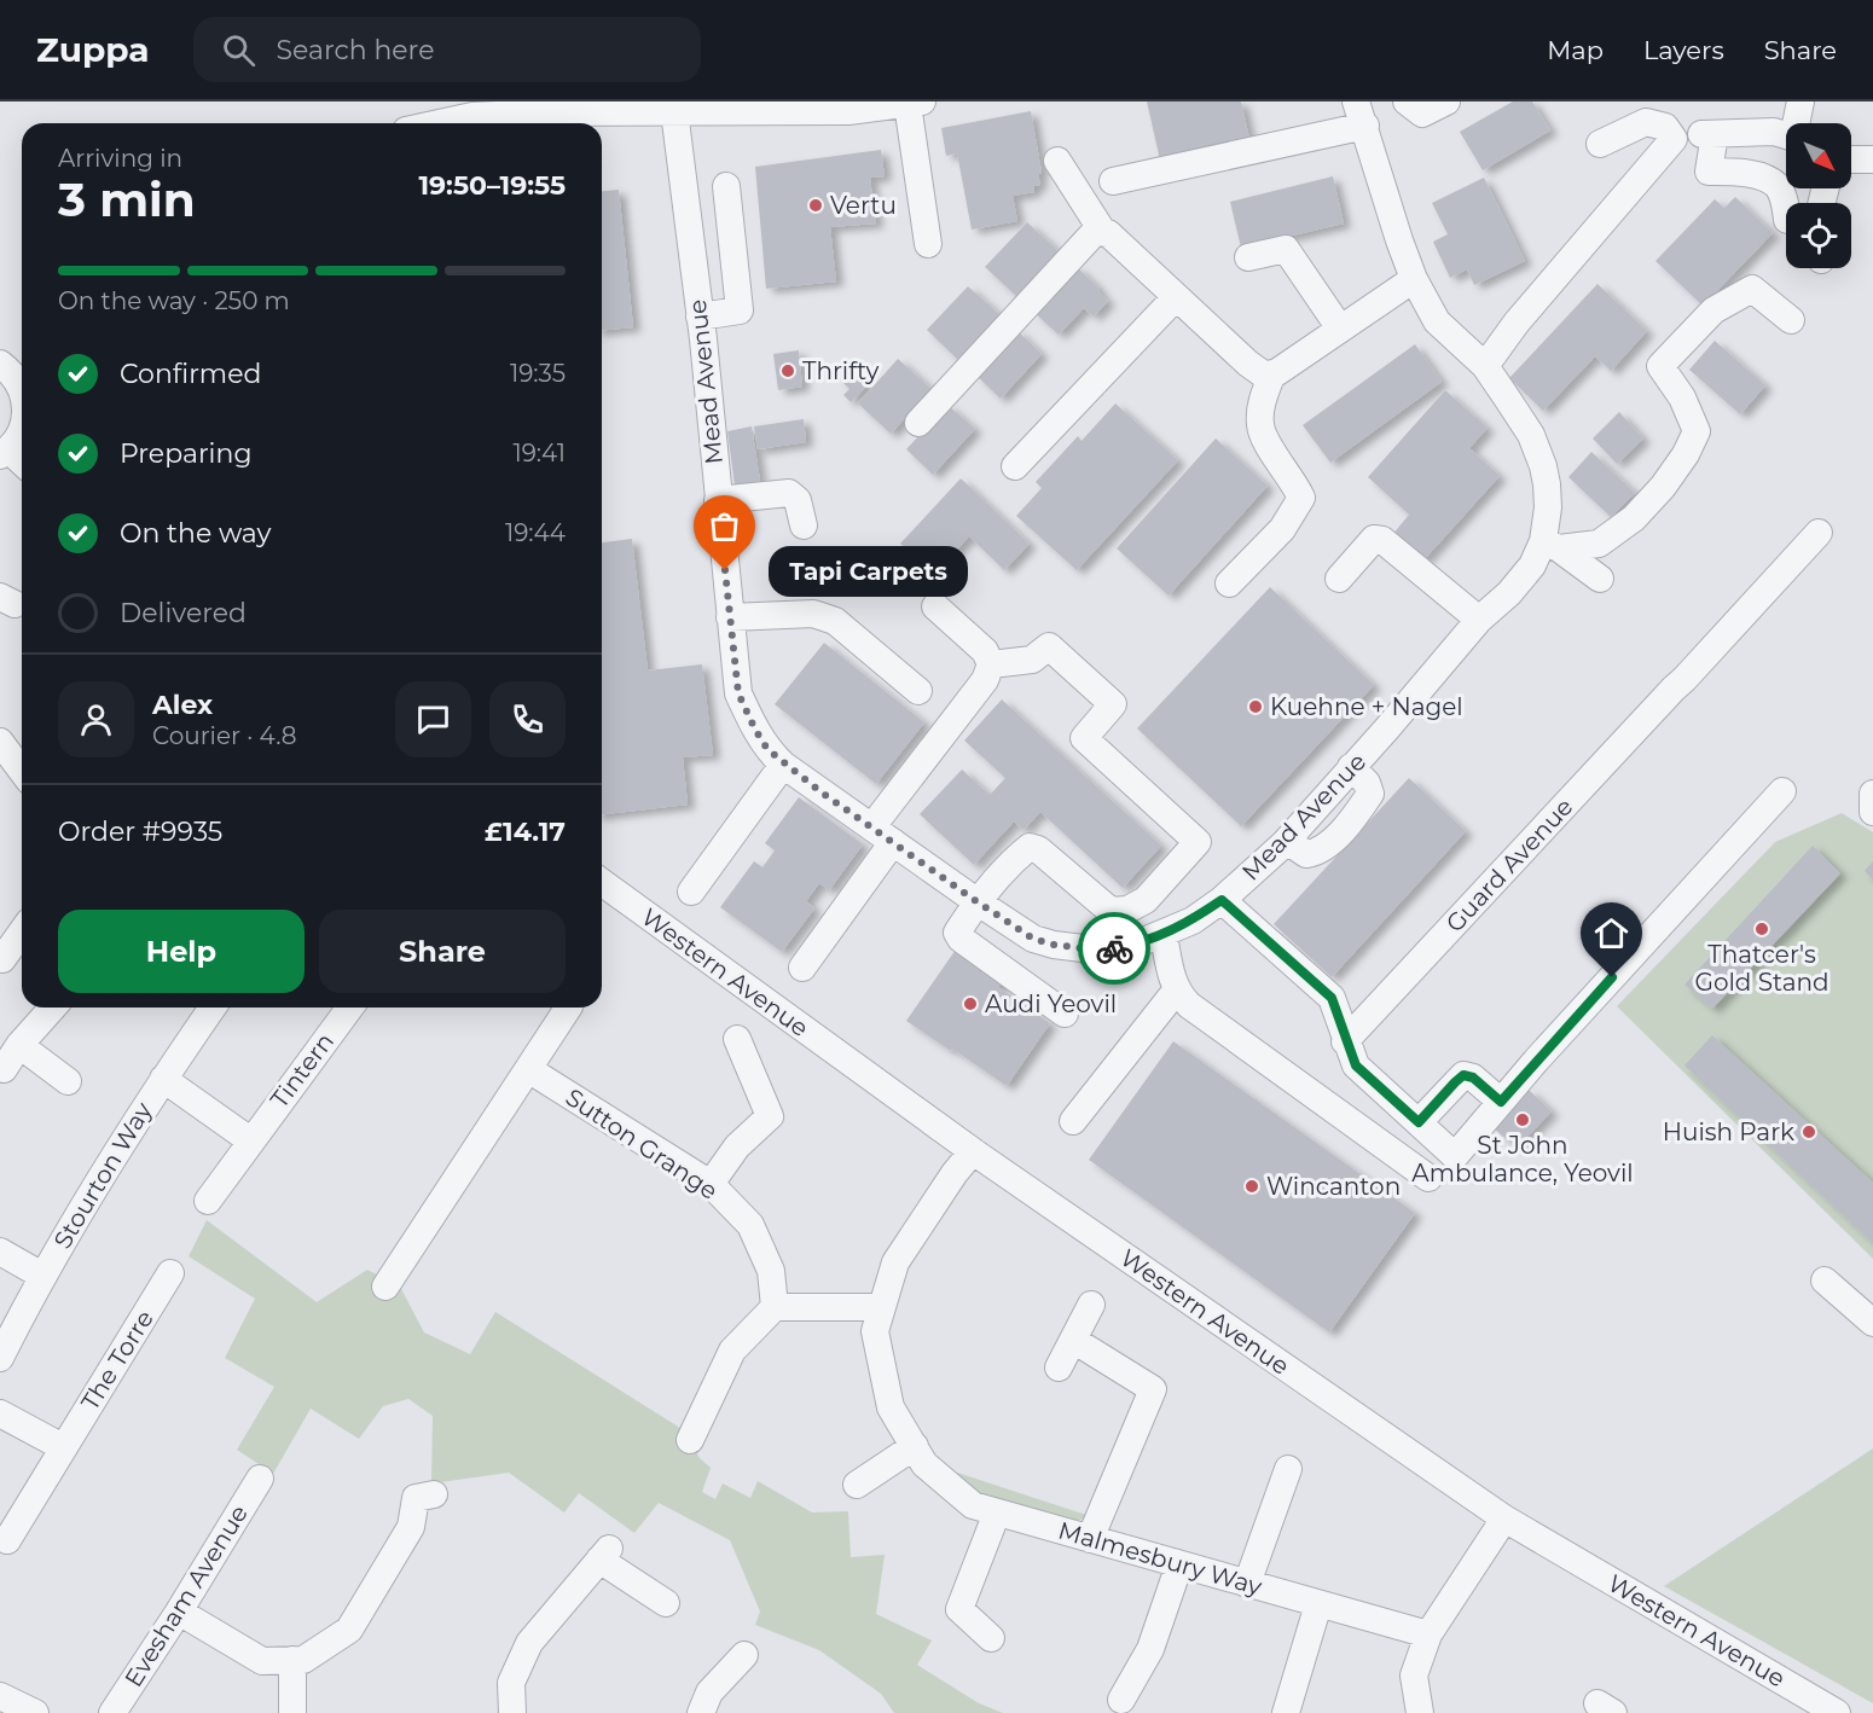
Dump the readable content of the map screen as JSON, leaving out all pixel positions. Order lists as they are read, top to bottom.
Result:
{
  "streets": {
    "street": [
      "Mead Avenue",
      "Guard Avenue",
      "Western Avenue",
      "Tintern",
      "Sutton Grange",
      "Stourton Way",
      "The Torre",
      "Malmesbury Way",
      "Evesham Avenue"
    ]
  },
  "crossings": [
    ["Western Avenue", "Malmesbury Way"]
  ],
  "places": [
    "Vertu",
    "Thrifty",
    "Tapi Carpets",
    "Kuehne + Nagel",
    "Thatcer's Gold Stand",
    "Audi Yeovil",
    "St John Ambulance, Yeovil",
    "Huish Park",
    "Wincanton"
  ],
  "north": "bottom right",
  "page": {
    "header": "Zuppa",
    "search": "Search here",
    "nav": ["Map", "Layers", "Share"],
    "heading": ["3 min", "Arriving in", "19:50–19:55"],
    "panel": [
      "Alex",
      "Courier · 4.8",
      "Order #9935",
      "£14.17"
    ],
    "bar": "On the way · 250 m",
    "list": [
      ["Confirmed", "19:35"],
      ["Preparing", "19:41"],
      ["On the way", "19:44"],
      "Delivered"
    ],
    "bubble": "Tapi Carpets",
    "buttons": ["Help", "Share"]
  }
}
